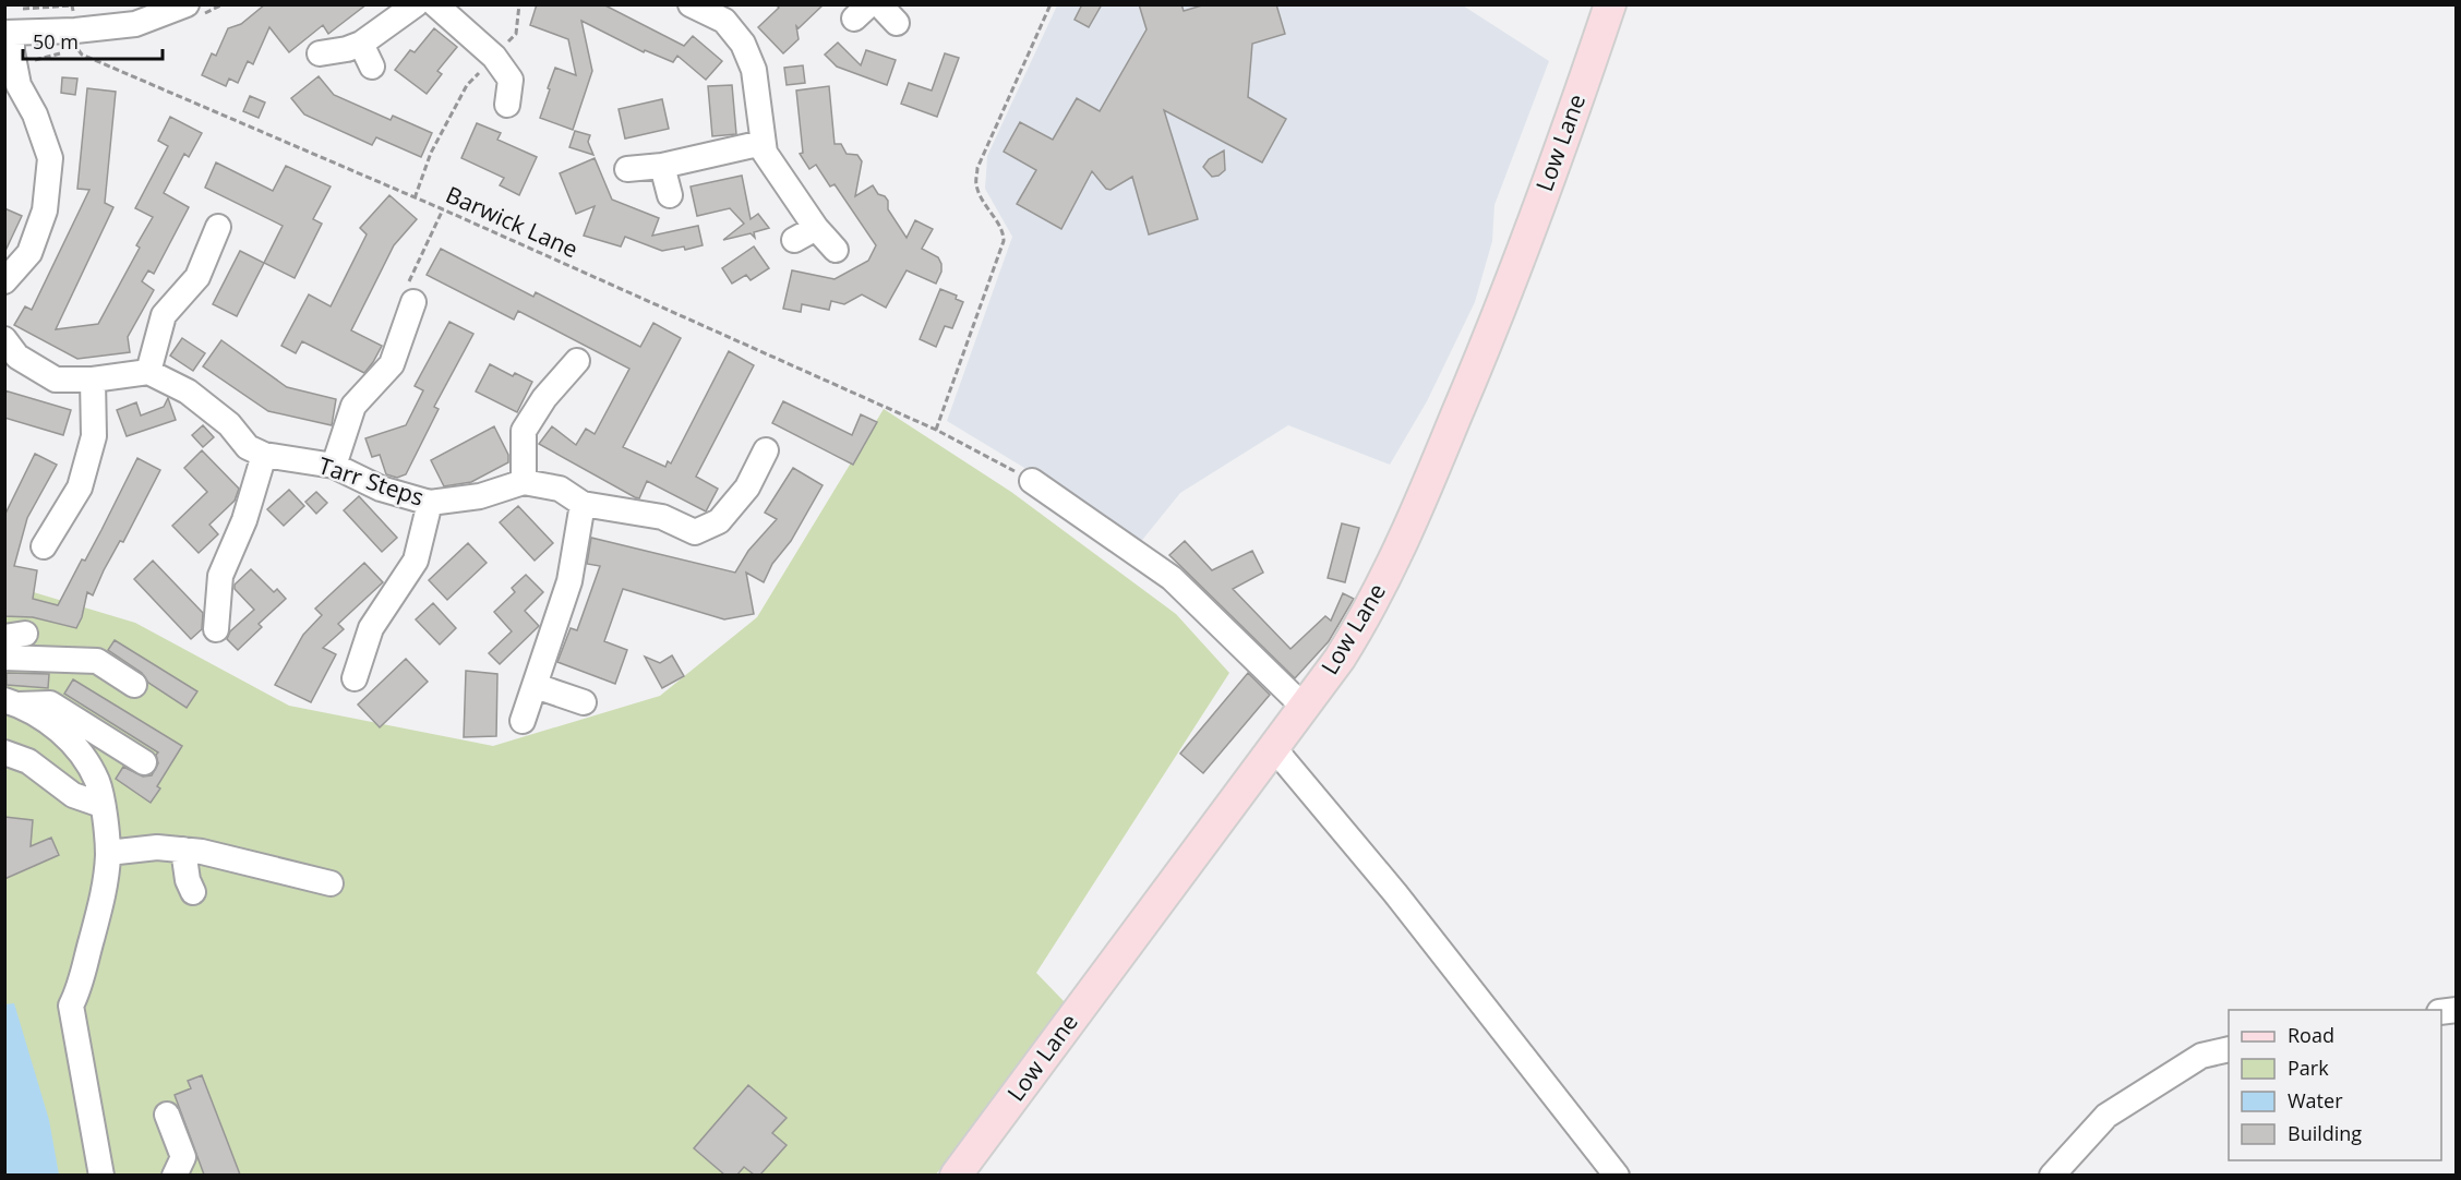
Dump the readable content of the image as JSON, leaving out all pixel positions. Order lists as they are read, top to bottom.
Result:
{
  "streets": {
    "main road": ["Low Lane"],
    "street": ["Tarr Steps"],
    "path": ["Barwick Lane"]
  },
  "legend": [
    "Road",
    "Park",
    "Water",
    "Building"
  ],
  "scale_bar": "50 m"
}
